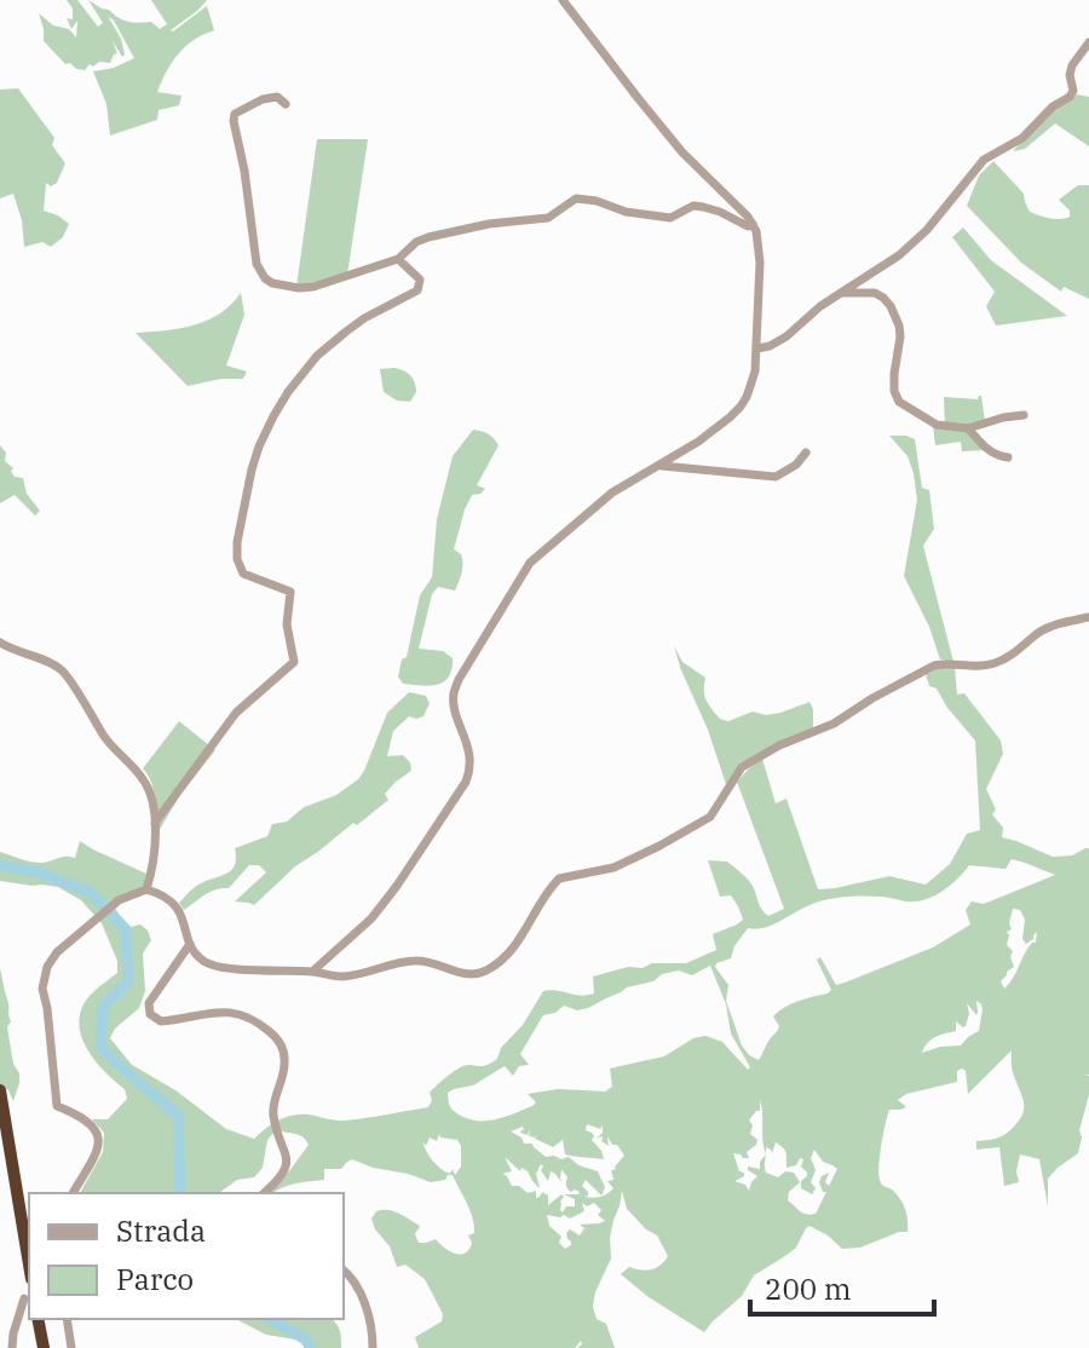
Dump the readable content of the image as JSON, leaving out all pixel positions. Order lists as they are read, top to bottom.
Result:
{
  "legend": ["Strada", "Parco"],
  "scale_bar": "200 m"
}
